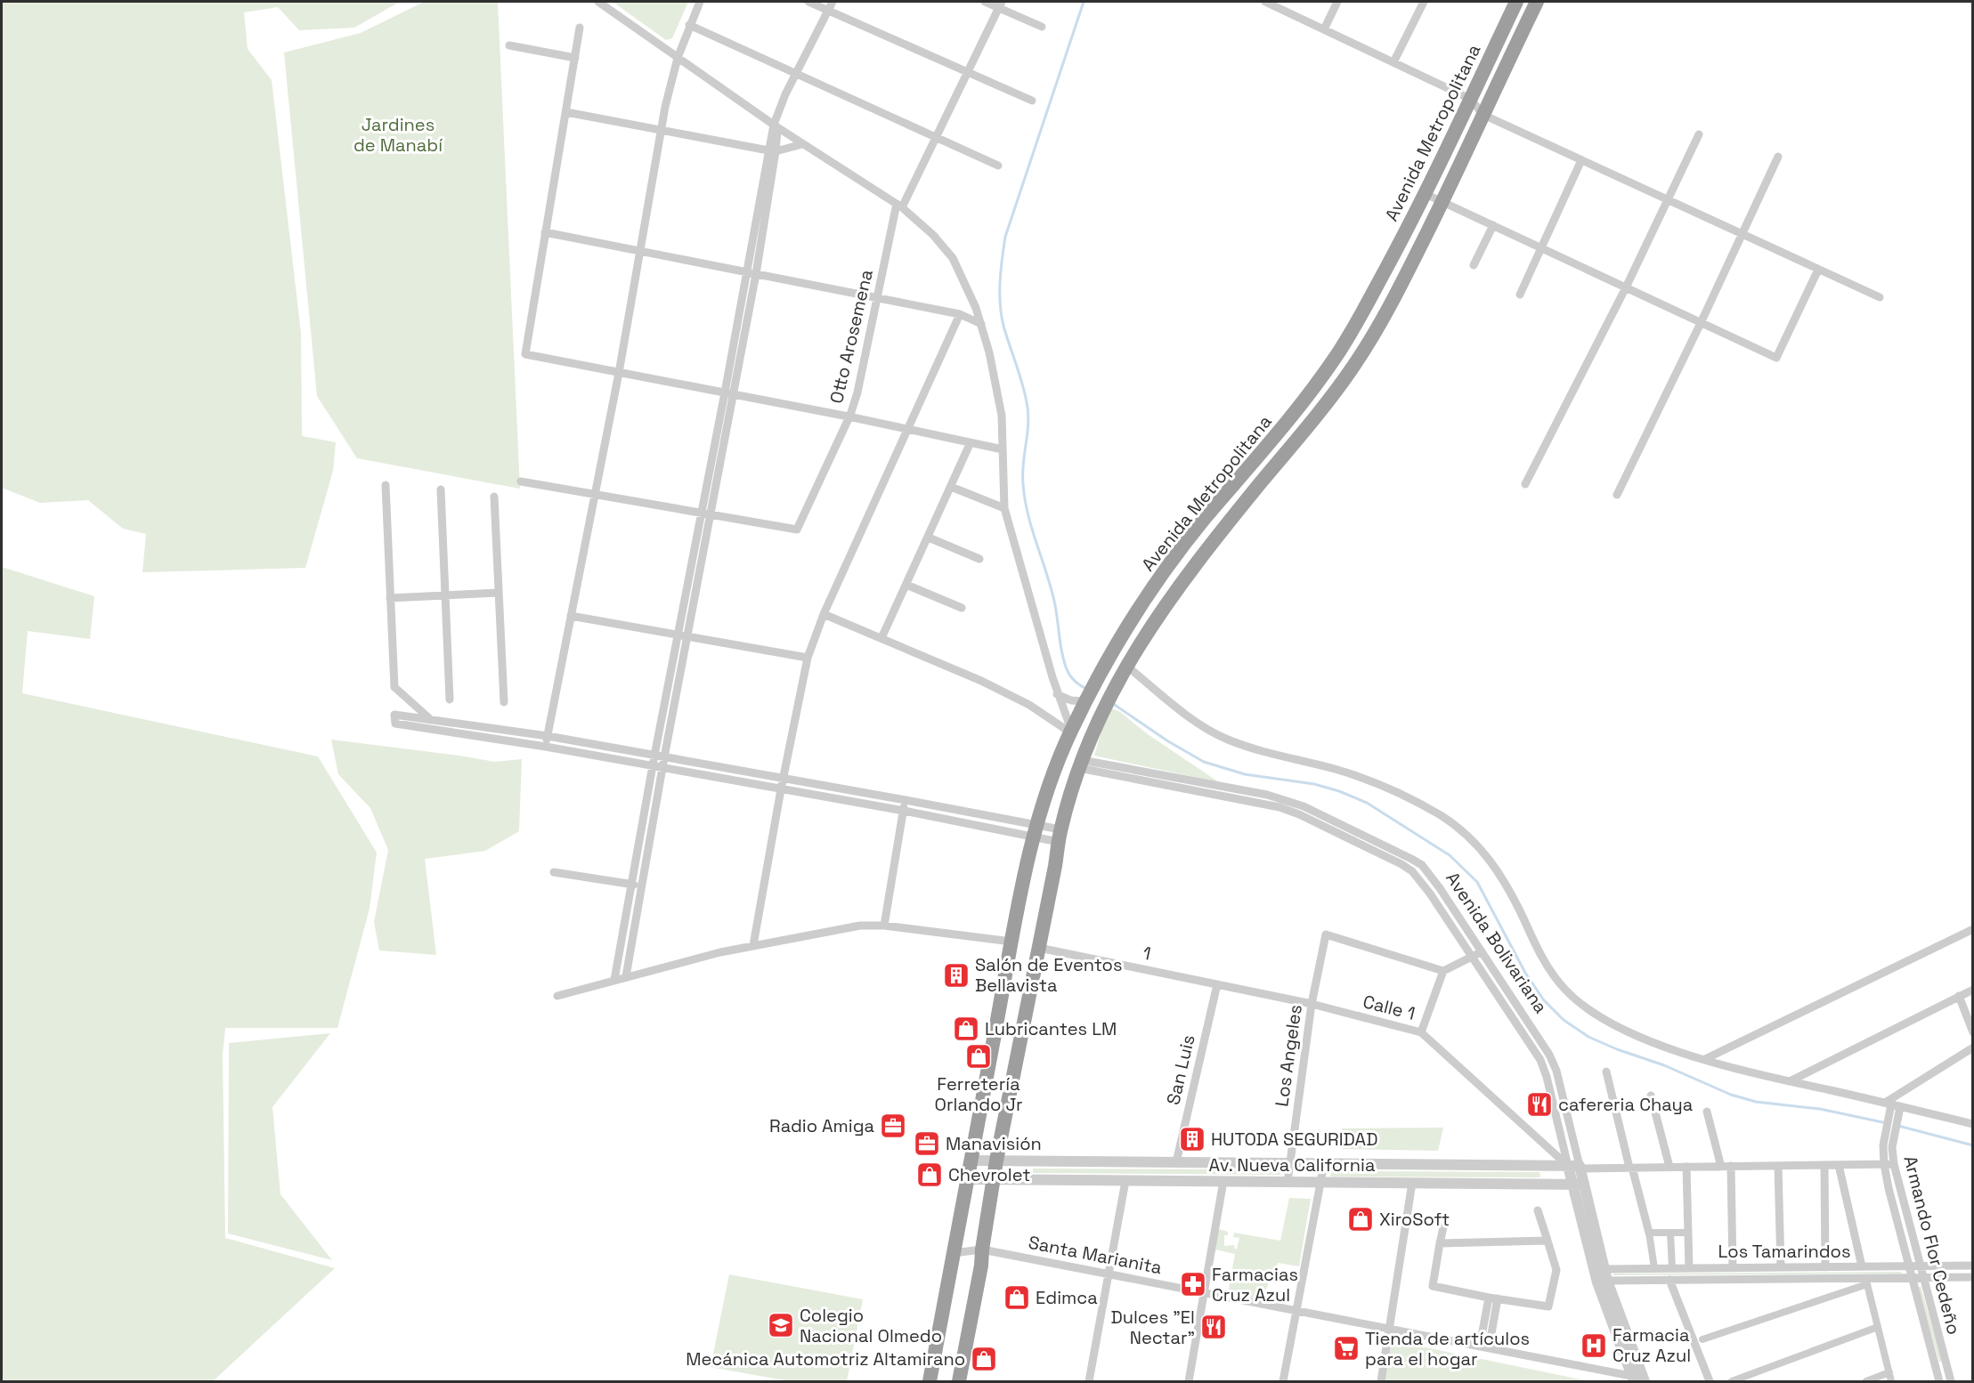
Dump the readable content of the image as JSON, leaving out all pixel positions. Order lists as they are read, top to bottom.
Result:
{
  "streets": {
    "highway": ["Avenida Metropolitana"],
    "street": [
      "Otto Arosemena",
      "Avenida Bolivariana",
      "1",
      "Calle 1",
      "Los Angeles",
      "San Luis",
      "Av. Nueva California",
      "Armando Flor Cedeño",
      "Los Tamarindos",
      "Santa Marianita"
    ]
  },
  "crossings": [
    ["Avenida Metropolitana", "Av. Nueva California"],
    ["Avenida Metropolitana", "Santa Marianita"],
    ["Avenida Bolivariana", "Calle 1"],
    ["Avenida Bolivariana", "Av. Nueva California"],
    ["Avenida Bolivariana", "Los Tamarindos"],
    ["Avenida Bolivariana", "Santa Marianita"],
    ["1", "Calle 1"],
    ["1", "San Luis"],
    ["Calle 1", "Los Angeles"],
    ["Calle 1", "San Luis"],
    ["Calle 1", "Av. Nueva California"],
    ["Los Angeles", "Av. Nueva California"],
    ["San Luis", "Av. Nueva California"],
    ["Armando Flor Cedeño", "Los Tamarindos"]
  ],
  "parks": ["Jardines de Manabí"],
  "places": {
    "building": ["Salón de Eventos Bellavista", "HUTODA SEGURIDAD"],
    "shop": [
      "Lubricantes LM",
      "Ferretería Orlando Jr",
      "Chevrolet",
      "XiroSoft",
      "Edimca",
      "Mecánica Automotriz Altamirano"
    ],
    "restaurant": ["cafereria Chaya", "Dulces \"El Nectar\""],
    "office": ["Radio Amiga", "Manavisión"],
    "pharmacy": ["Farmacias Cruz Azul"],
    "school or university": ["Colegio Nacional Olmedo"],
    "hospital": ["Farmacia Cruz Azul"],
    "supermarket": ["Tienda de artículos para el hogar"]
  }
}
